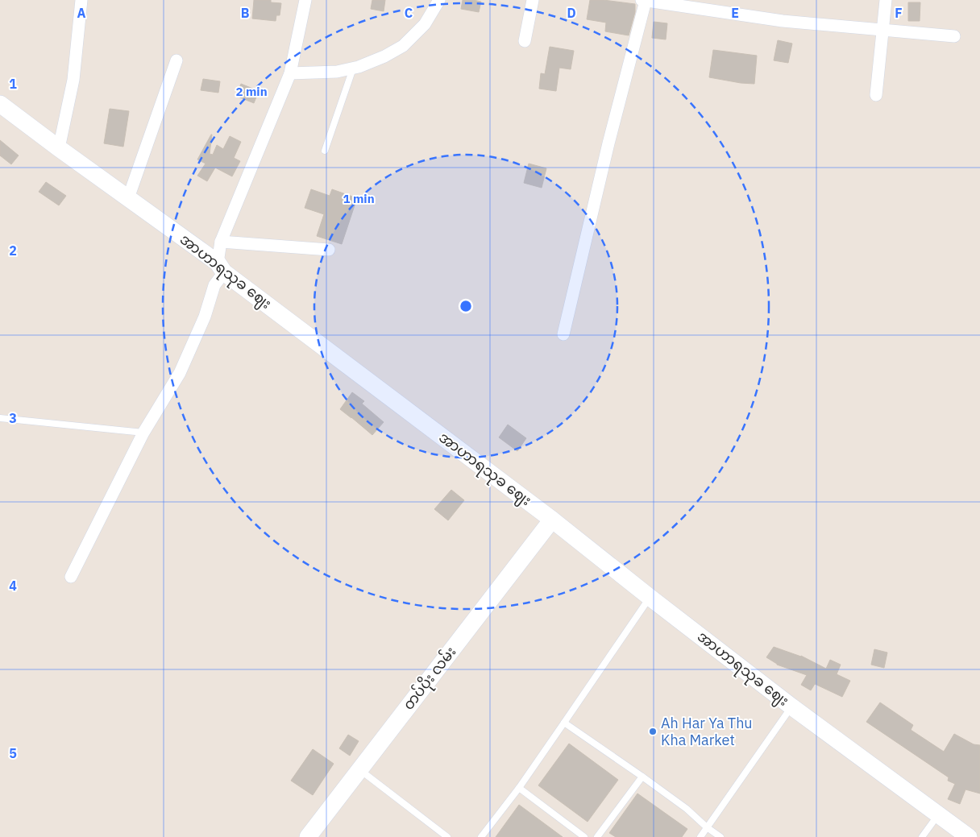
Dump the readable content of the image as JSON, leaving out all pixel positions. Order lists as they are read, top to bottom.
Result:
{
  "streets": {
    "street": ["အာဟာရသုခ ဈေး", "တပ်ပိုး လမ်း"]
  },
  "crossings": [
    ["အာဟာရသုခ ဈေး", "တပ်ပိုး လမ်း"]
  ],
  "places": ["Ah Har Ya Thu Kha Market"],
  "grid": {
    "columns": [
      "A",
      "B",
      "C",
      "D",
      "E",
      "F"
    ],
    "rows": [
      "1",
      "2",
      "3",
      "4",
      "5"
    ]
  },
  "rings": ["2 min", "1 min"]
}
